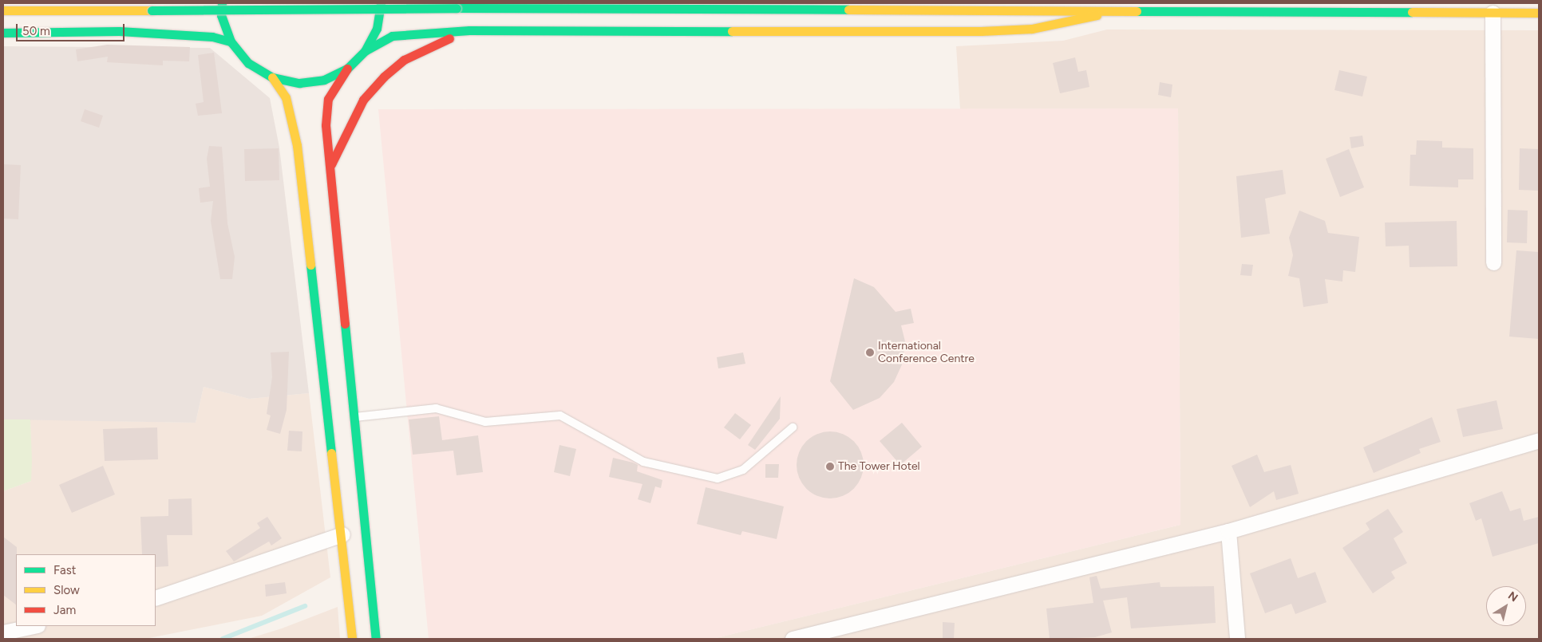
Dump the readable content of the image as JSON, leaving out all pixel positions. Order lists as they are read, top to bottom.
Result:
{
  "places": ["International Conference Centre", "The Tower Hotel"],
  "legend": ["Fast", "Slow", "Jam"],
  "scale_bar": "50 m",
  "north": "top right"
}
